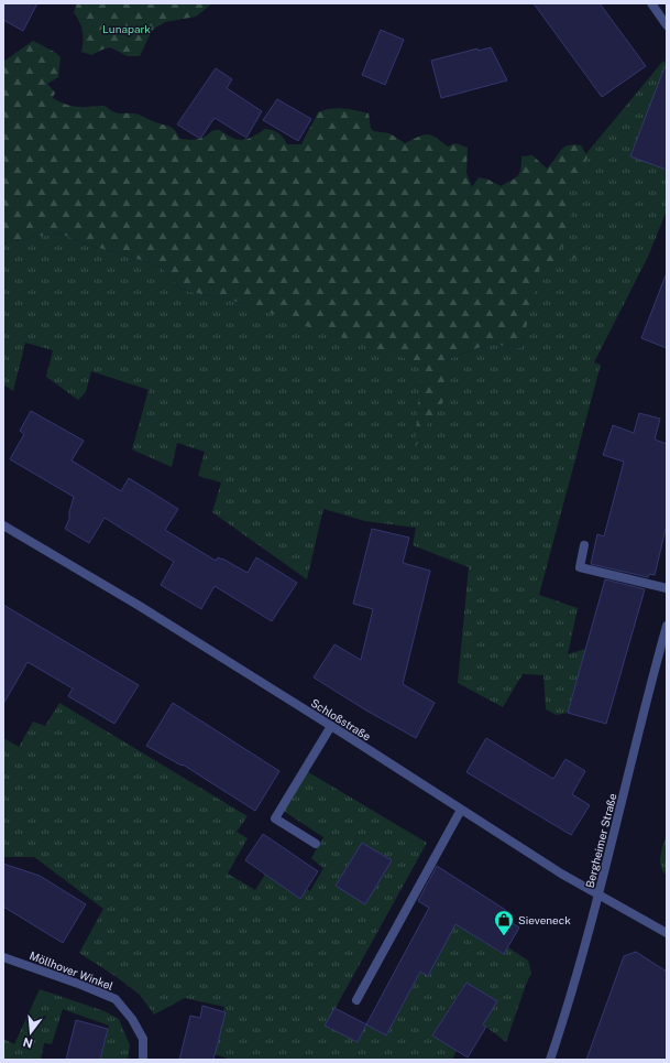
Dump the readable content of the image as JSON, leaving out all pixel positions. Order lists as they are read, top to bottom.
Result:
{
  "streets": {
    "street": ["Schloßstraße", "Bergheimer Straße", "Möllhover Winkel"]
  },
  "crossings": [
    ["Schloßstraße", "Bergheimer Straße"]
  ],
  "parks": ["Lunapark"],
  "places": {
    "shop": ["Sieveneck"]
  },
  "north": "bottom"
}
